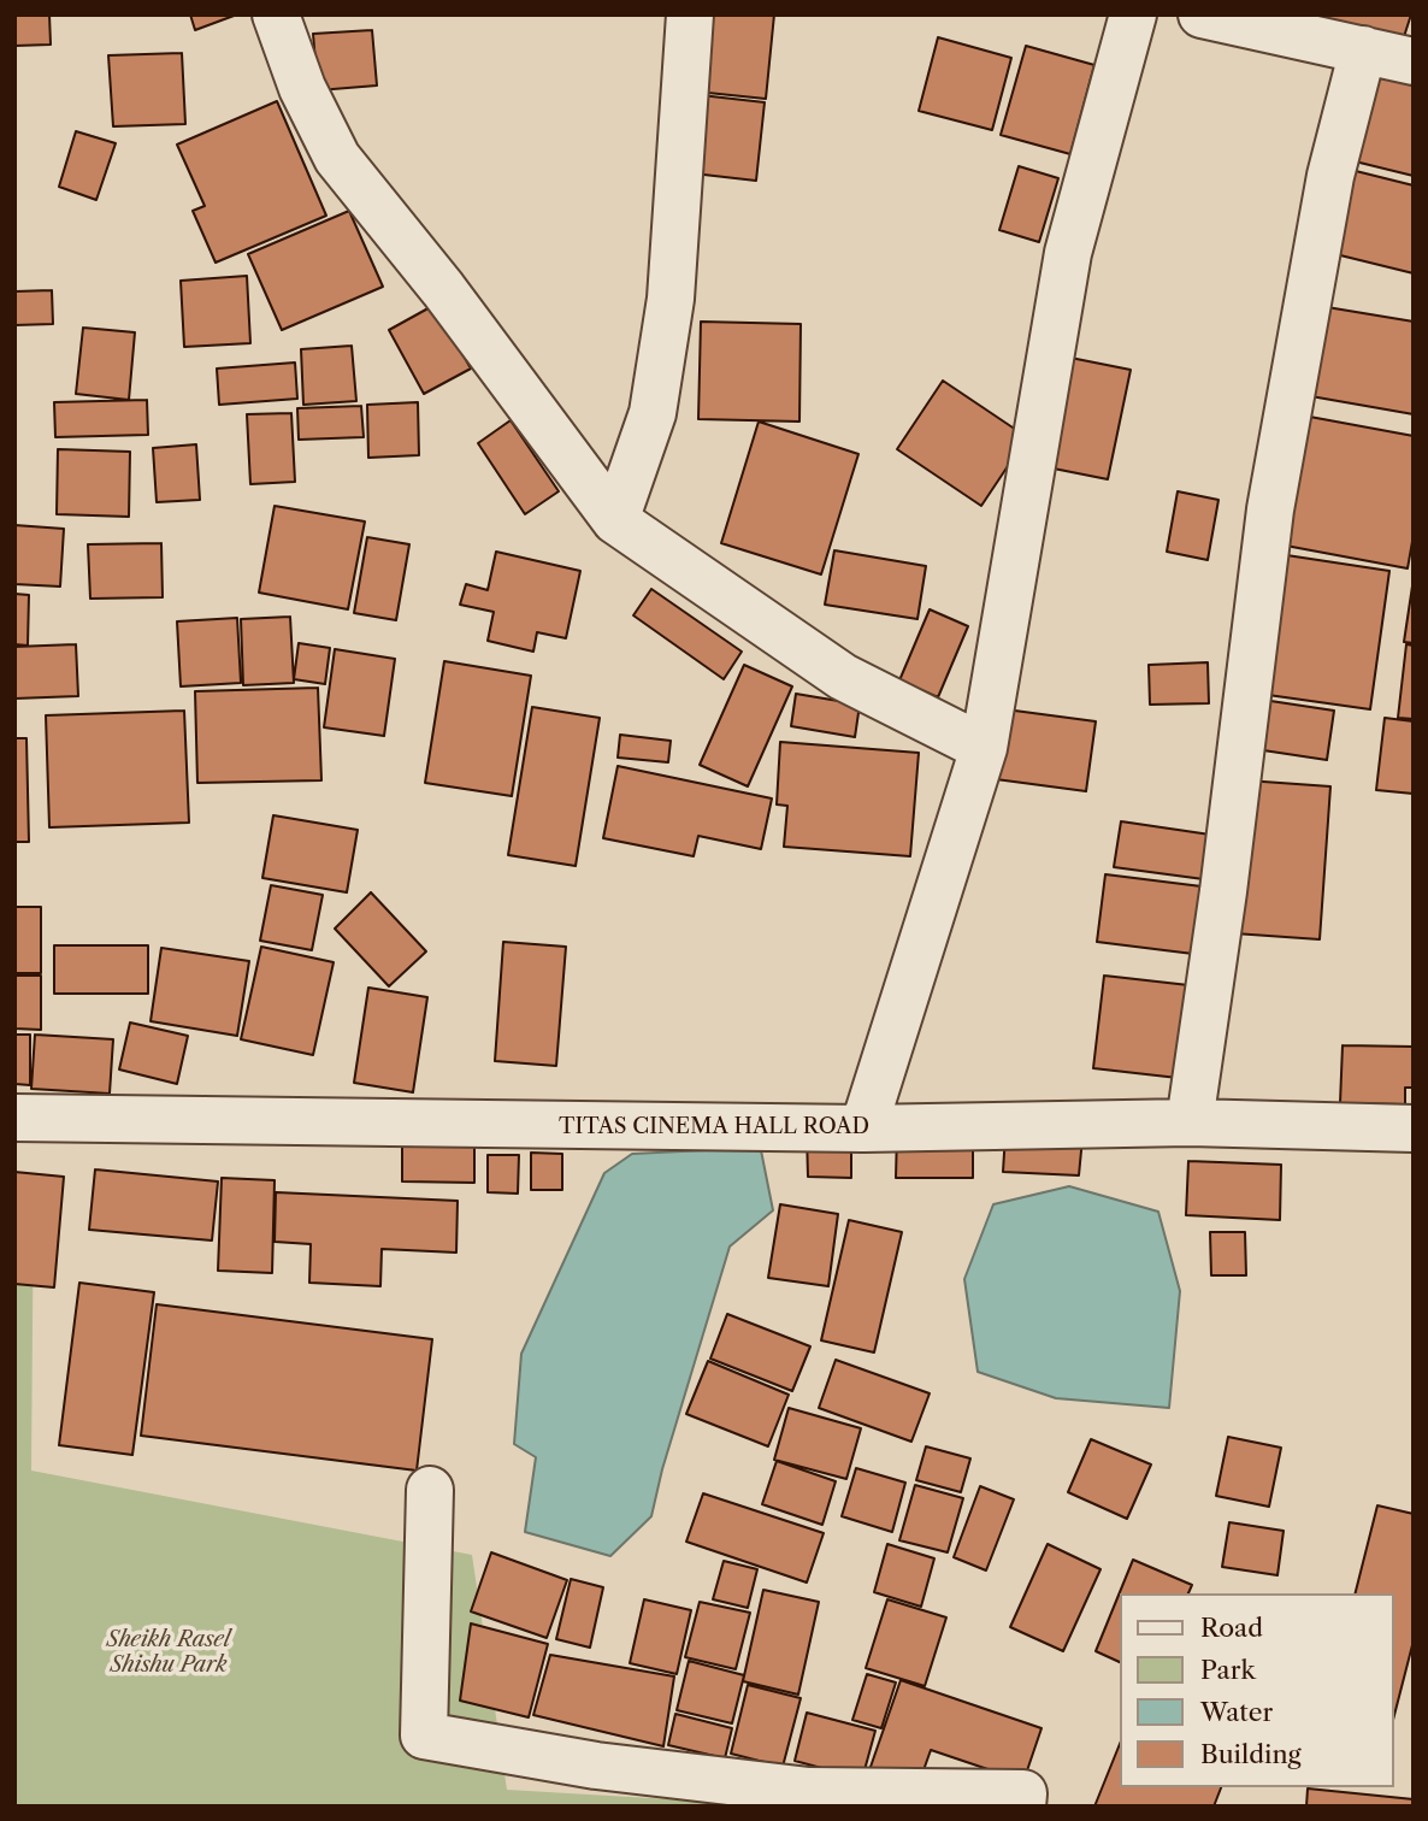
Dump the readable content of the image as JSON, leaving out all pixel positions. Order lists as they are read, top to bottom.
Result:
{
  "streets": {
    "street": ["TITAS CINEMA HALL ROAD"]
  },
  "parks": ["Sheikh Rasel Shishu Park"],
  "legend": [
    "Road",
    "Park",
    "Water",
    "Building"
  ]
}
